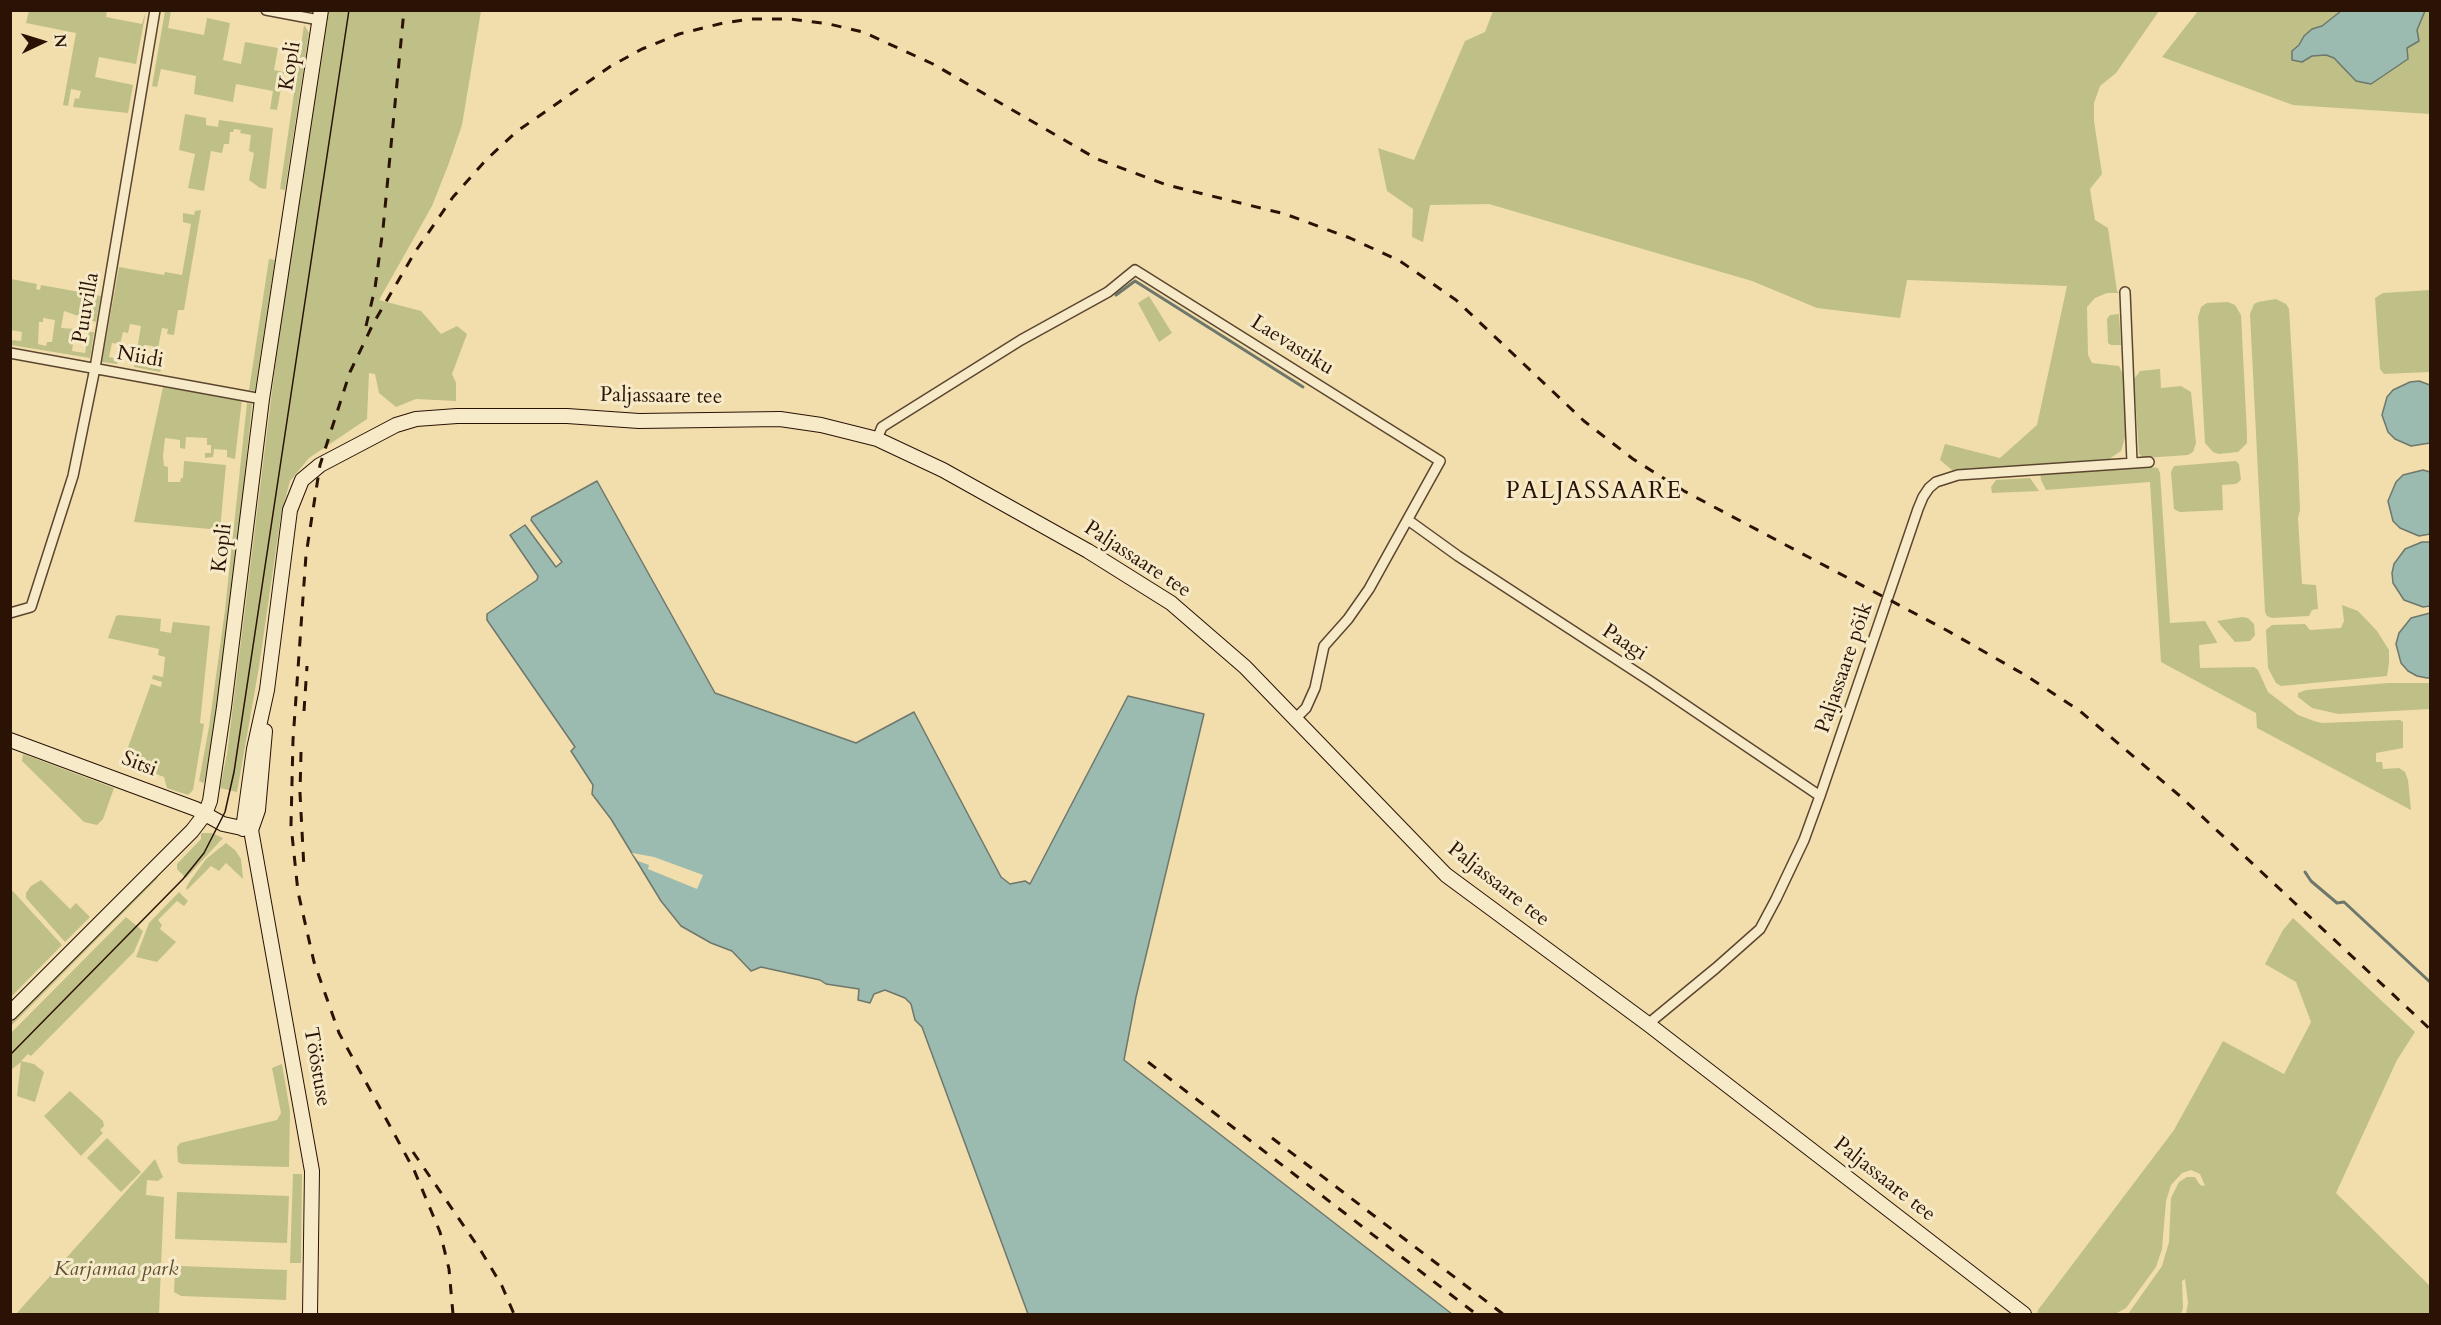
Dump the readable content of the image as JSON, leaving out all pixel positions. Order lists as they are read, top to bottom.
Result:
{
  "streets": {
    "street": [
      "Kopli",
      "Puuvilla",
      "Laevastiku",
      "Niidi",
      "Paljassaare tee",
      "Paagi",
      "Paljassaare põik",
      "Sitsi",
      "Tööstuse"
    ]
  },
  "crossings": [
    ["Kopli", "Niidi"],
    ["Kopli", "Sitsi"],
    ["Puuvilla", "Niidi"],
    ["Laevastiku", "Paljassaare tee"],
    ["Laevastiku", "Paagi"],
    ["Paljassaare tee", "Paljassaare põik"],
    ["Paljassaare tee", "Sitsi"],
    ["Paljassaare tee", "Tööstuse"],
    ["Paagi", "Paljassaare põik"],
    ["Sitsi", "Tööstuse"]
  ],
  "districts": ["PALJASSAARE"],
  "parks": ["Karjamaa park"],
  "north": "right"
}
